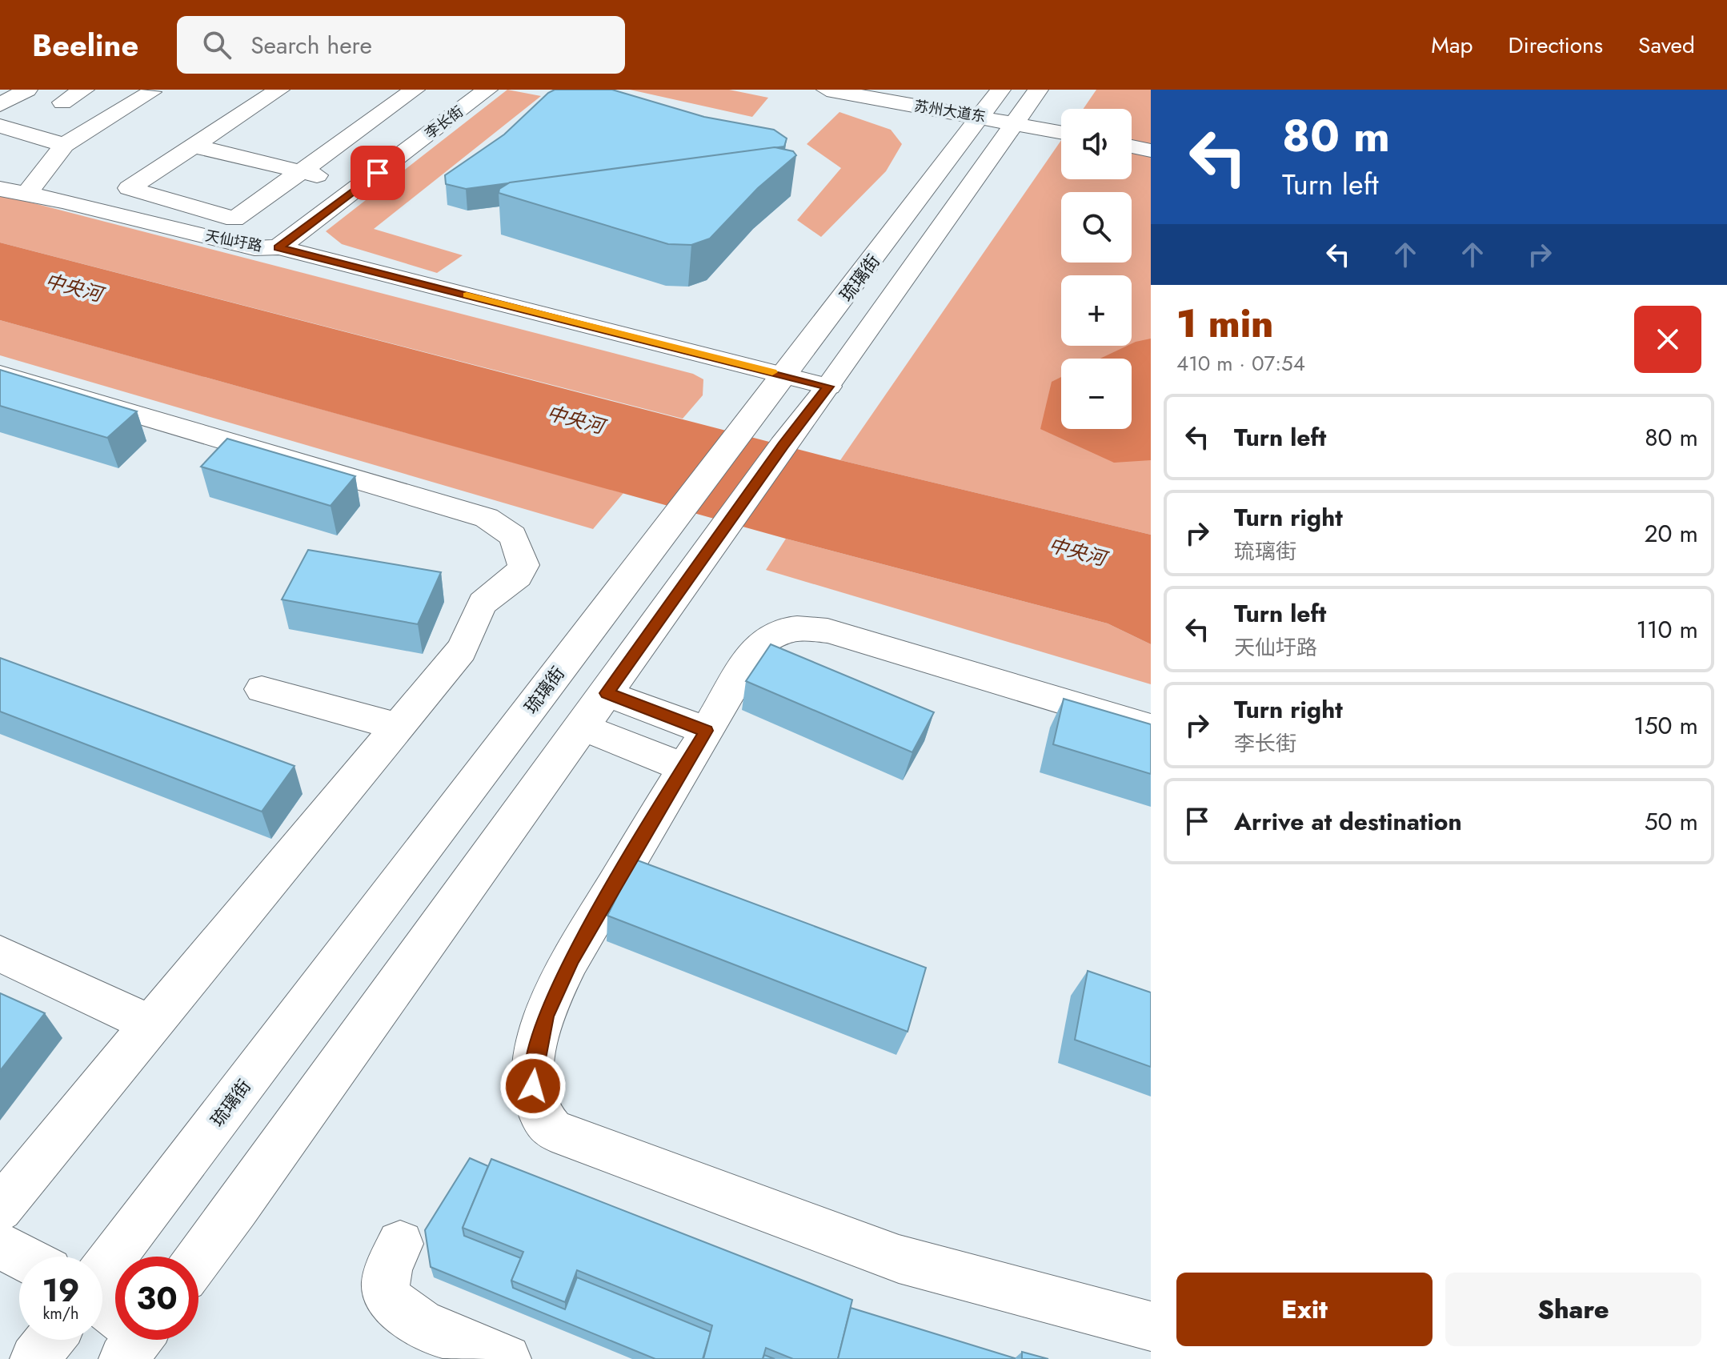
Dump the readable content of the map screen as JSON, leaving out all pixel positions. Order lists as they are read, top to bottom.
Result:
{
  "streets": {
    "street": [
      "苏州大道东",
      "李长街",
      "天仙圩路",
      "琉璃街"
    ]
  },
  "crossings": [
    ["苏州大道东", "琉璃街"],
    ["李长街", "天仙圩路"],
    ["天仙圩路", "琉璃街"]
  ],
  "water": ["中央河"],
  "page": {
    "header": "Beeline",
    "search": "Search here",
    "nav": ["Map", "Directions", "Saved"],
    "turn": ["80 m", "Turn left"],
    "map_buttons": ["+", "−"],
    "heading": ["1 min", "410 m · 07:54"],
    "list": [
      {
        "name": "Turn left",
        "value": "80 m"
      },
      {
        "name": "Turn right",
        "note": "琉璃街",
        "value": "20 m"
      },
      {
        "name": "Turn left",
        "note": "天仙圩路",
        "value": "110 m"
      },
      {
        "name": "Turn right",
        "note": "李长街",
        "value": "150 m"
      },
      {
        "name": "Arrive at destination",
        "value": "50 m"
      }
    ],
    "speed": "19 km/h",
    "limit": "30",
    "buttons": ["Exit", "Share"]
  }
}
